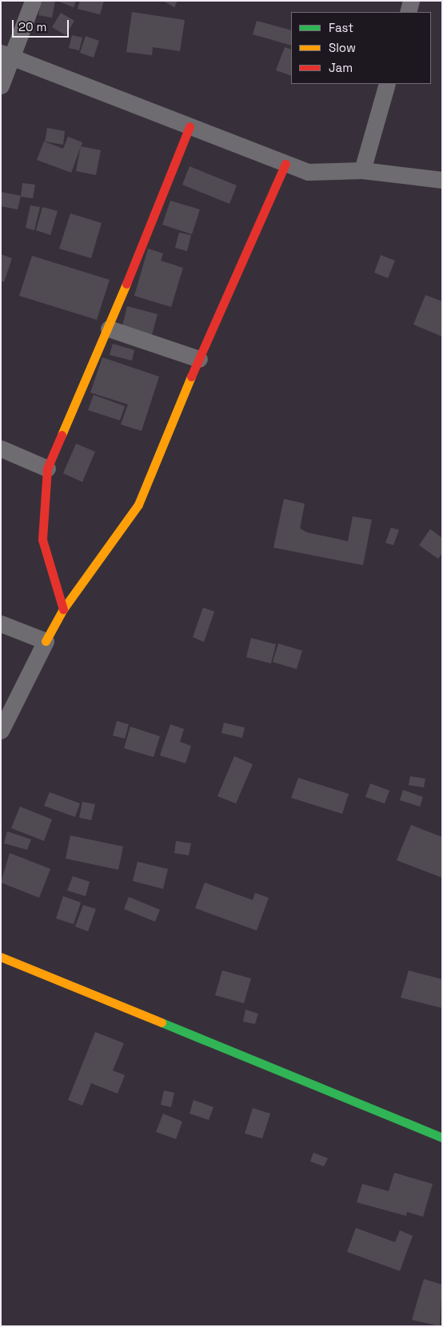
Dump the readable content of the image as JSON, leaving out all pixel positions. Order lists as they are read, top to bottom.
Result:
{
  "legend": ["Fast", "Slow", "Jam"],
  "scale_bar": "20 m"
}
